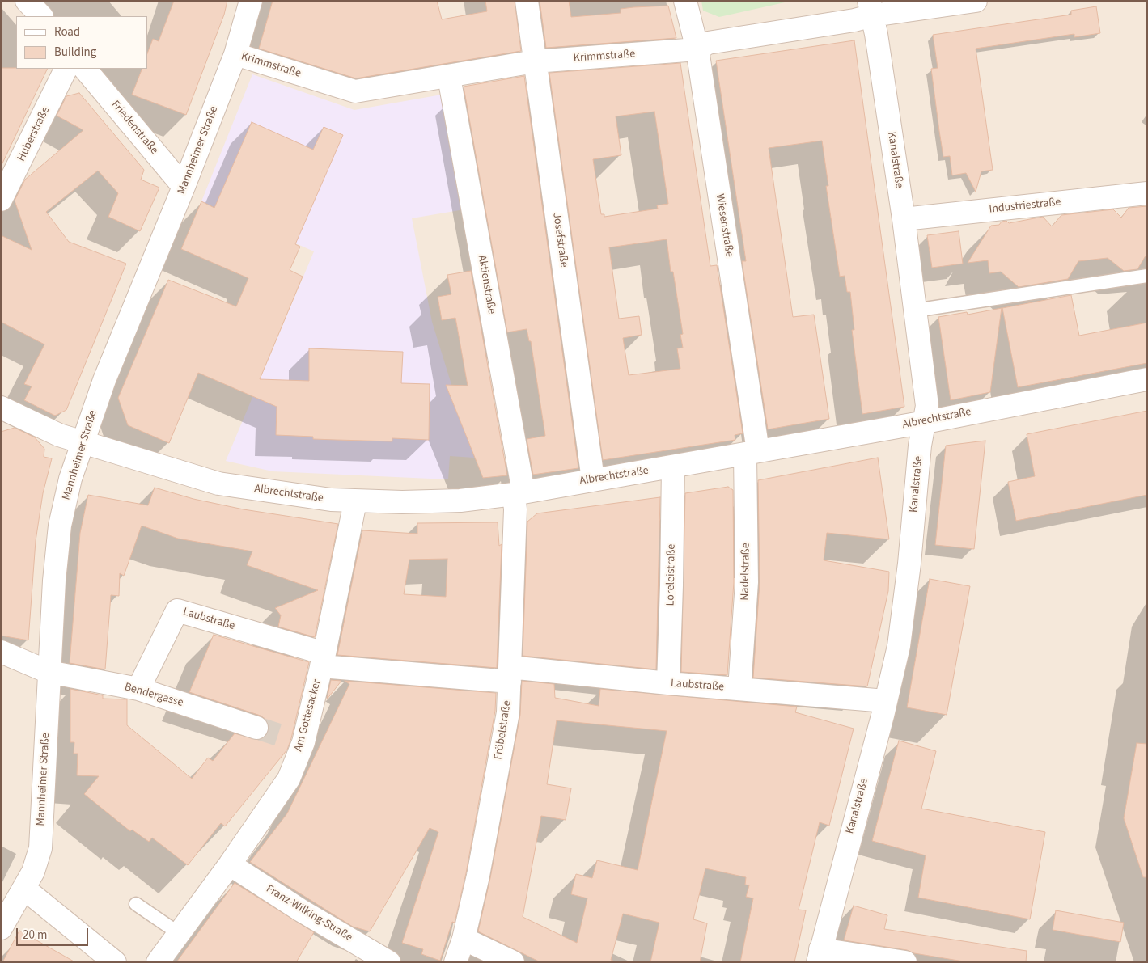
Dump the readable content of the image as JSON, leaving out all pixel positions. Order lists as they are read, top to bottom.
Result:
{
  "streets": {
    "street": [
      "Krimmstraße",
      "Friedenstraße",
      "Huberstraße",
      "Mannheimer Straße",
      "Kanalstraße",
      "Industriestraße",
      "Wiesenstraße",
      "Josefstraße",
      "Aktienstraße",
      "Albrechtstraße",
      "Nadelstraße",
      "Loreleistraße",
      "Laubstraße",
      "Bendergasse",
      "Am Gottesacker",
      "Fröbelstraße",
      "Franz-Wilking-Straße"
    ]
  },
  "crossings": [
    ["Krimmstraße", "Mannheimer Straße"],
    ["Krimmstraße", "Kanalstraße"],
    ["Krimmstraße", "Wiesenstraße"],
    ["Krimmstraße", "Josefstraße"],
    ["Krimmstraße", "Aktienstraße"],
    ["Friedenstraße", "Mannheimer Straße"],
    ["Mannheimer Straße", "Albrechtstraße"],
    ["Mannheimer Straße", "Bendergasse"],
    ["Kanalstraße", "Industriestraße"],
    ["Kanalstraße", "Albrechtstraße"],
    ["Kanalstraße", "Laubstraße"],
    ["Wiesenstraße", "Albrechtstraße"],
    ["Wiesenstraße", "Nadelstraße"],
    ["Josefstraße", "Albrechtstraße"],
    ["Aktienstraße", "Albrechtstraße"],
    ["Aktienstraße", "Fröbelstraße"],
    ["Albrechtstraße", "Nadelstraße"],
    ["Albrechtstraße", "Loreleistraße"],
    ["Albrechtstraße", "Am Gottesacker"],
    ["Albrechtstraße", "Fröbelstraße"],
    ["Nadelstraße", "Laubstraße"],
    ["Loreleistraße", "Laubstraße"],
    ["Laubstraße", "Bendergasse"],
    ["Laubstraße", "Am Gottesacker"],
    ["Laubstraße", "Fröbelstraße"],
    ["Am Gottesacker", "Franz-Wilking-Straße"]
  ],
  "legend": ["Road", "Building"],
  "scale_bar": "20 m"
}
